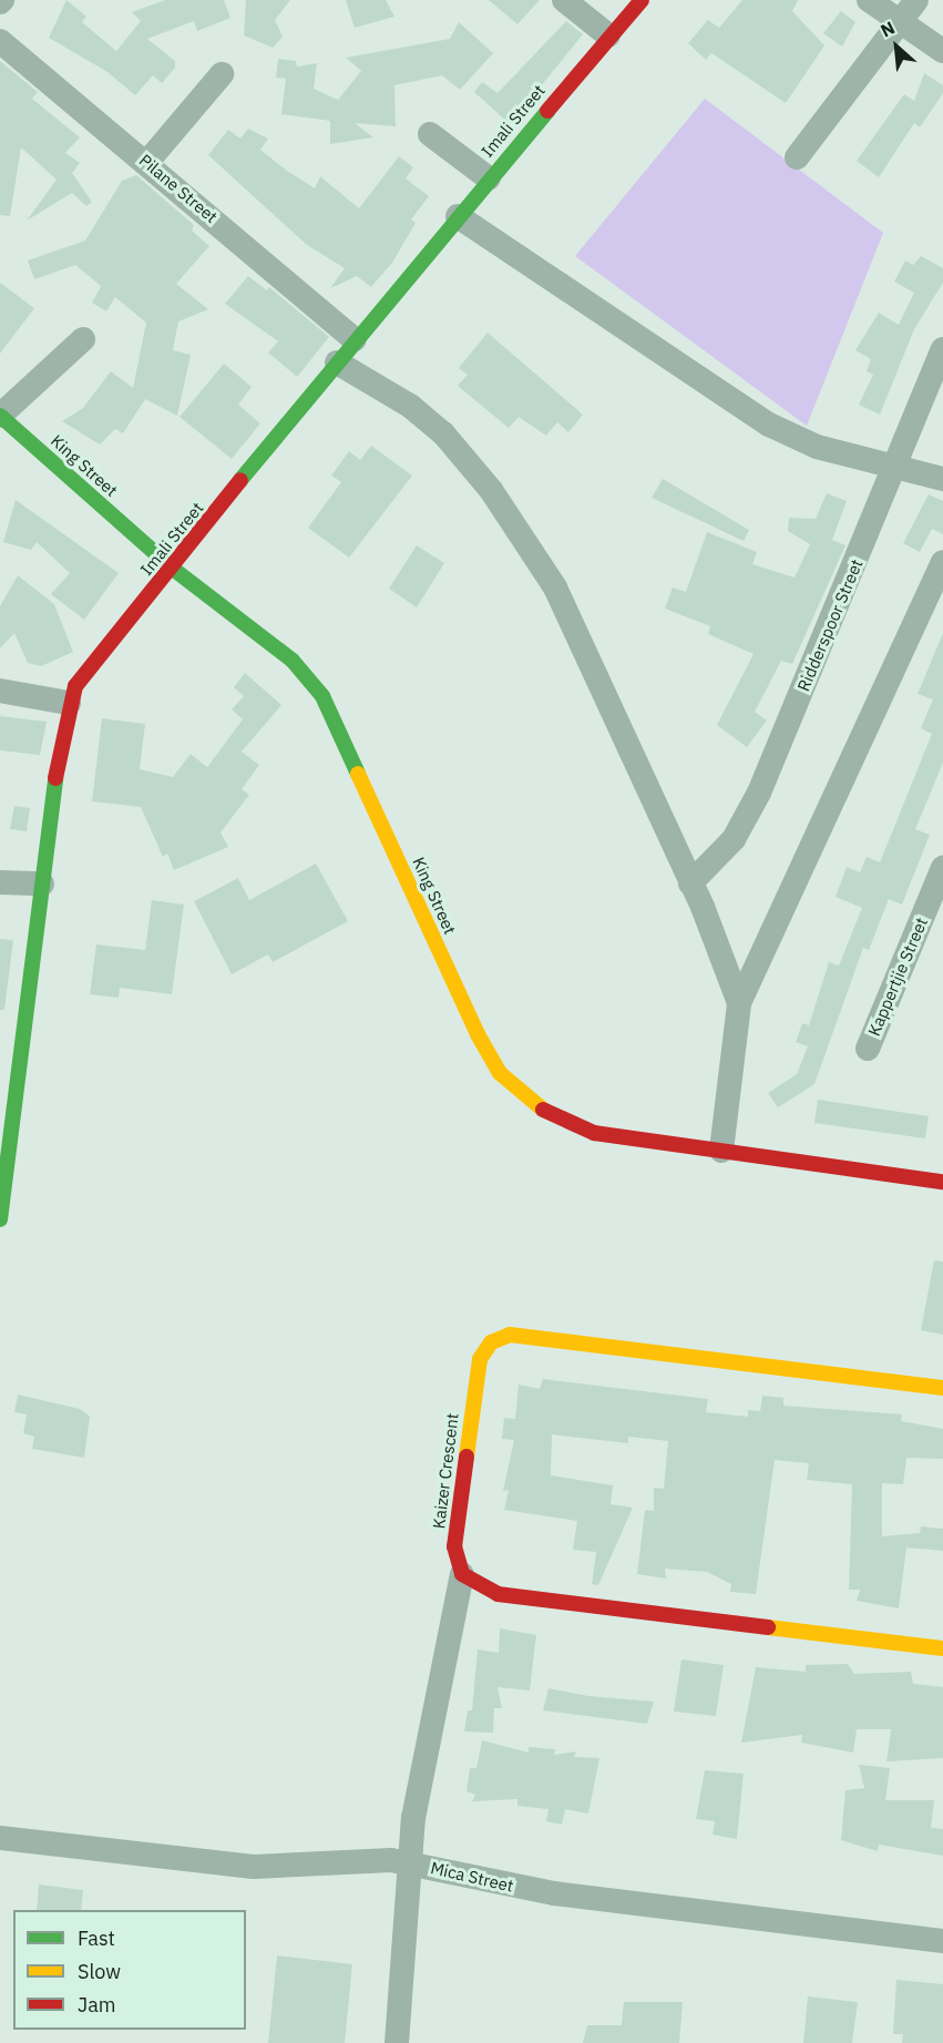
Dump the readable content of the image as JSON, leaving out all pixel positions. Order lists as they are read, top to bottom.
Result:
{
  "streets": {
    "street": [
      "Imali Street",
      "Pilane Street",
      "King Street",
      "Ridderspoor Street",
      "Kappertjie Street",
      "Kaizer Crescent",
      "Mica Street"
    ]
  },
  "crossings": [
    ["Imali Street", "Pilane Street"],
    ["Imali Street", "King Street"]
  ],
  "legend": ["Fast", "Slow", "Jam"],
  "north": "top left"
}
